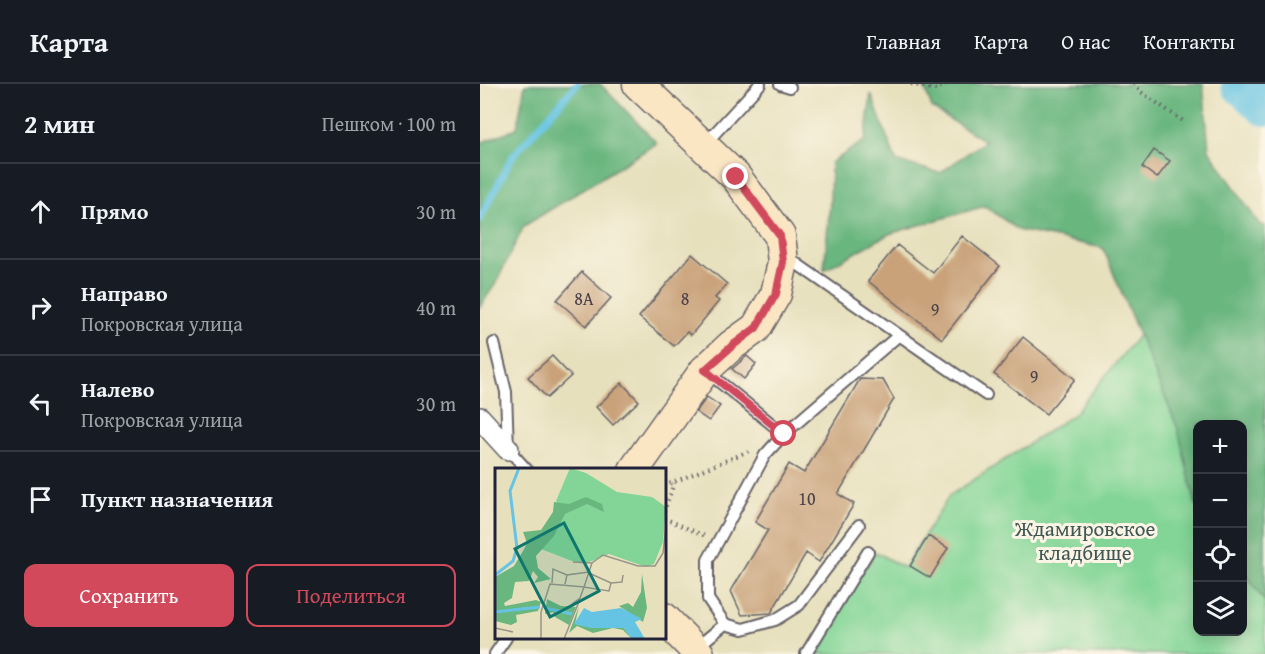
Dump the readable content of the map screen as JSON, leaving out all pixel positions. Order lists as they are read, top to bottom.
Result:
{
  "parks": ["Ждамировское кладбище"],
  "house_numbers": [
    "8А",
    "8",
    "9",
    "9",
    "10"
  ],
  "page": {
    "header": "Карта",
    "nav": [
      "Главная",
      "Карта",
      "О нас",
      "Контакты"
    ],
    "heading": ["2 мин", "Пешком · 100 m"],
    "list": [
      ["Прямо", "30 m"],
      ["Направо", "Покровская улица", "40 m"],
      ["Налево", "Покровская улица", "30 m"],
      "Пункт назначения"
    ],
    "map_buttons": ["+", "−"],
    "buttons": ["Сохранить", "Поделиться"]
  }
}
